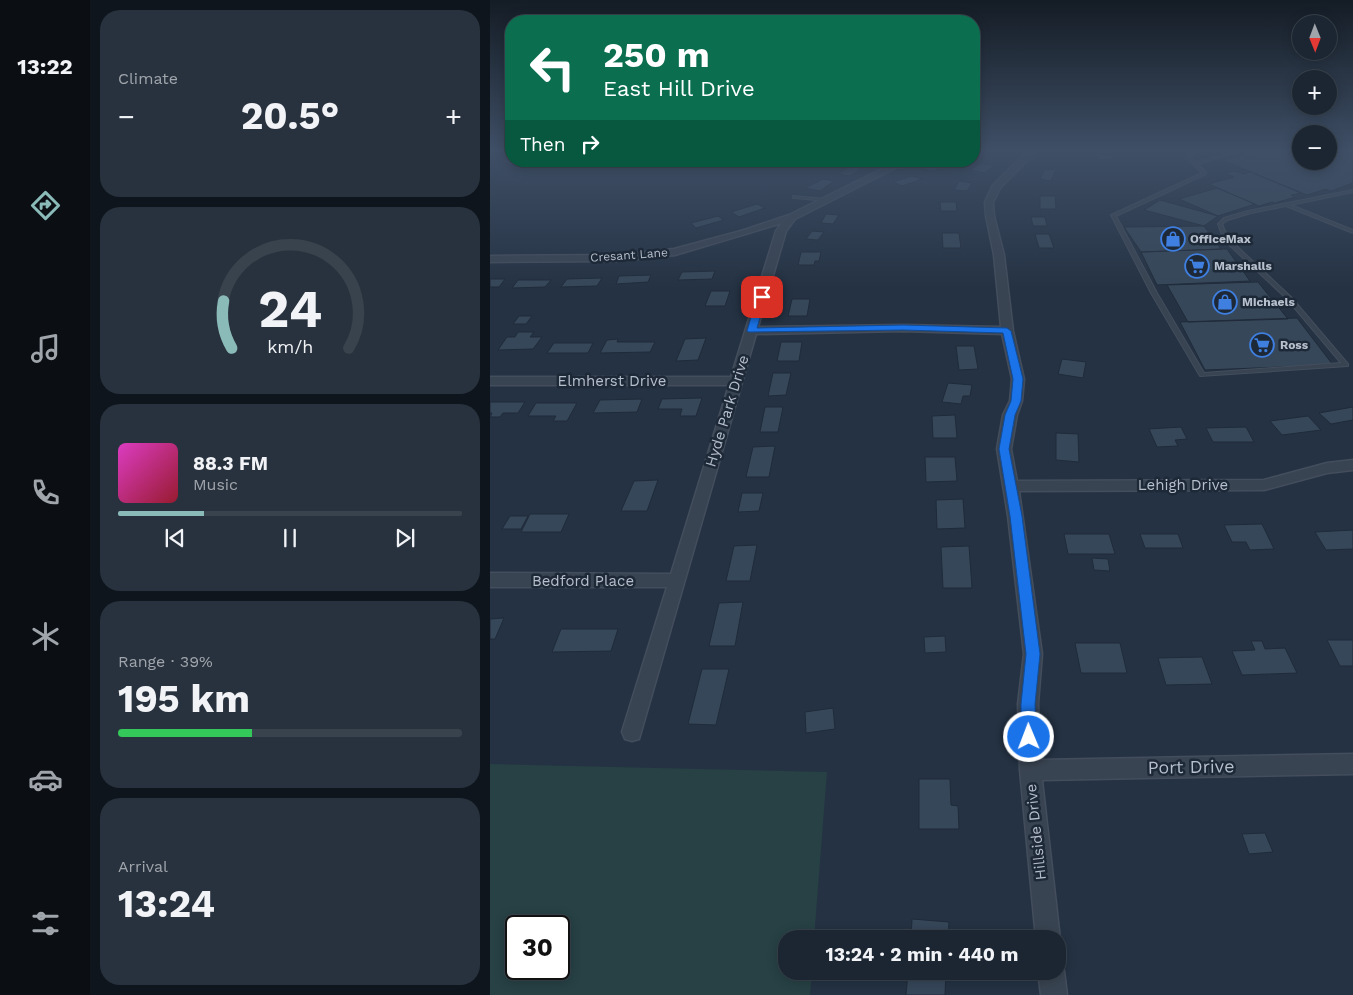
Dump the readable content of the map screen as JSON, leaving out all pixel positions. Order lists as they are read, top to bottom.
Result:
{
  "streets": {
    "street": [
      "Cresant Lane",
      "Elmherst Drive",
      "Hyde Park Drive",
      "Lehigh Drive",
      "Bedford Place",
      "Port Drive",
      "Hillside Drive"
    ]
  },
  "crossings": [
    ["Cresant Lane", "Hyde Park Drive"],
    ["Elmherst Drive", "Hyde Park Drive"],
    ["Hyde Park Drive", "Bedford Place"],
    ["Lehigh Drive", "Hillside Drive"],
    ["Port Drive", "Hillside Drive"]
  ],
  "places": {
    "shop": ["OfficeMax", "Michaels"],
    "supermarket": ["Marshalls", "Ross"]
  },
  "north": "bottom",
  "page": {
    "tabs": "13:22",
    "tile": [
      "Climate",
      ["Range · 39%", "195 km"],
      ["Arrival", "13:24"]
    ],
    "map_buttons": ["+", "−"],
    "turn": ["250 m", "East Hill Drive"],
    "heat": ["−", "20.5°", "+"],
    "then": "Then",
    "song": ["88.3 FM", "Music"],
    "limit": "30",
    "trip": "13:24 · 2 min · 440 m",
    "gauge": ["24", "km/h"]
  }
}
